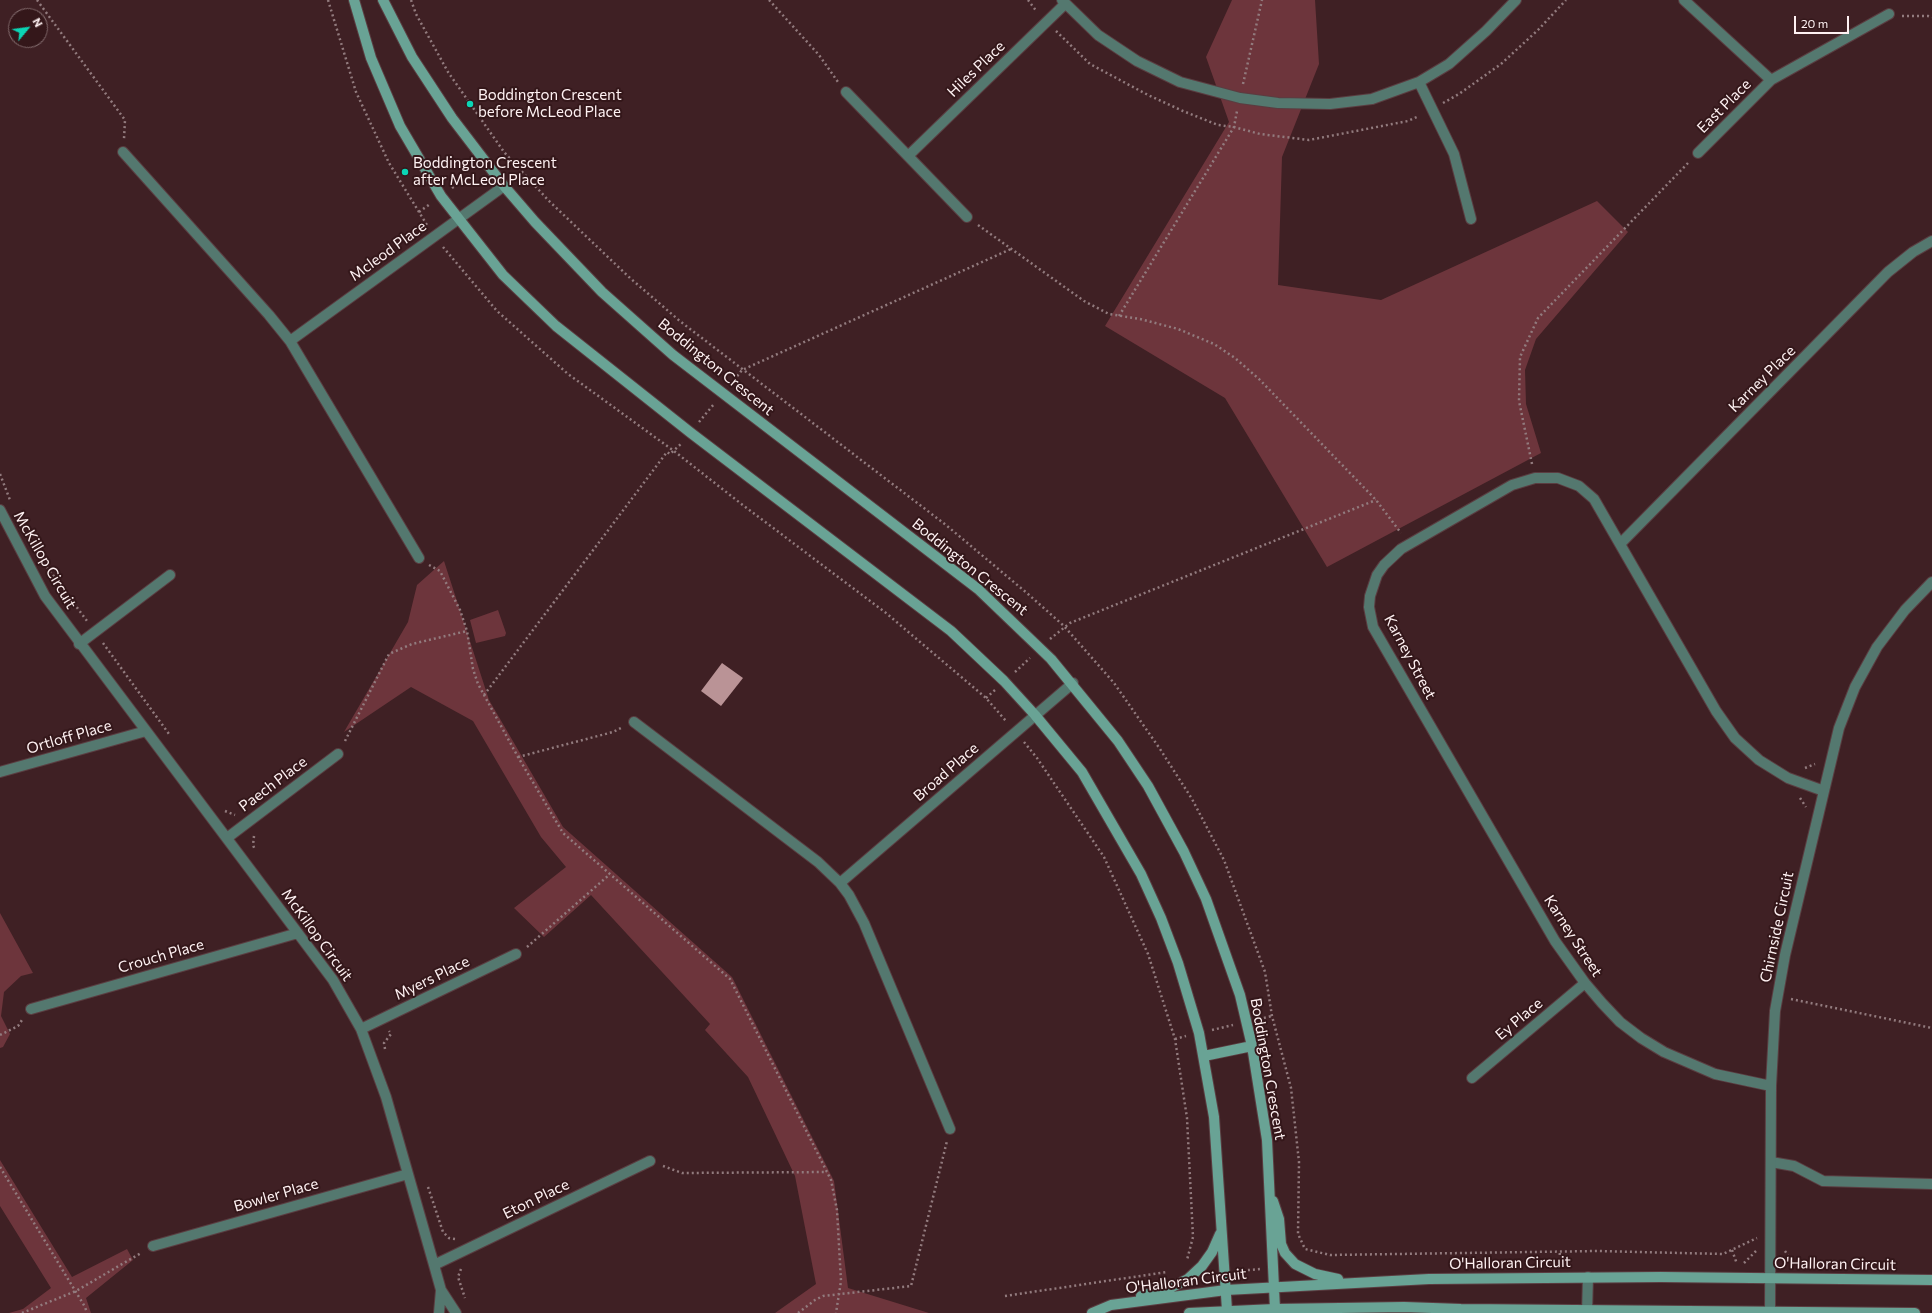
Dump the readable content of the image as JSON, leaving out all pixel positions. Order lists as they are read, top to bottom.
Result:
{
  "streets": {
    "street": [
      "Hiles Place",
      "East Place",
      "Mcleod Place",
      "Boddington Crescent",
      "Karney Place",
      "McKillop Circuit",
      "Karney Street",
      "Ortloff Place",
      "Broad Place",
      "Paech Place",
      "Chirnside Circuit",
      "Crouch Place",
      "Myers Place",
      "Ey Place",
      "Bowler Place",
      "Eton Place",
      "O'Halloran Circuit"
    ]
  },
  "crossings": [
    ["Mcleod Place", "Boddington Crescent"],
    ["Boddington Crescent", "Broad Place"],
    ["Boddington Crescent", "O'Halloran Circuit"],
    ["Karney Place", "Karney Street"],
    ["McKillop Circuit", "Ortloff Place"],
    ["McKillop Circuit", "Paech Place"],
    ["McKillop Circuit", "Crouch Place"],
    ["McKillop Circuit", "Myers Place"],
    ["McKillop Circuit", "Bowler Place"],
    ["McKillop Circuit", "Eton Place"],
    ["Karney Street", "Chirnside Circuit"],
    ["Karney Street", "Ey Place"],
    ["Chirnside Circuit", "O'Halloran Circuit"]
  ],
  "places": ["Boddington Crescent before McLeod Place", "Boddington Crescent after McLeod Place"],
  "scale_bar": "20 m",
  "north": "top right"
}
